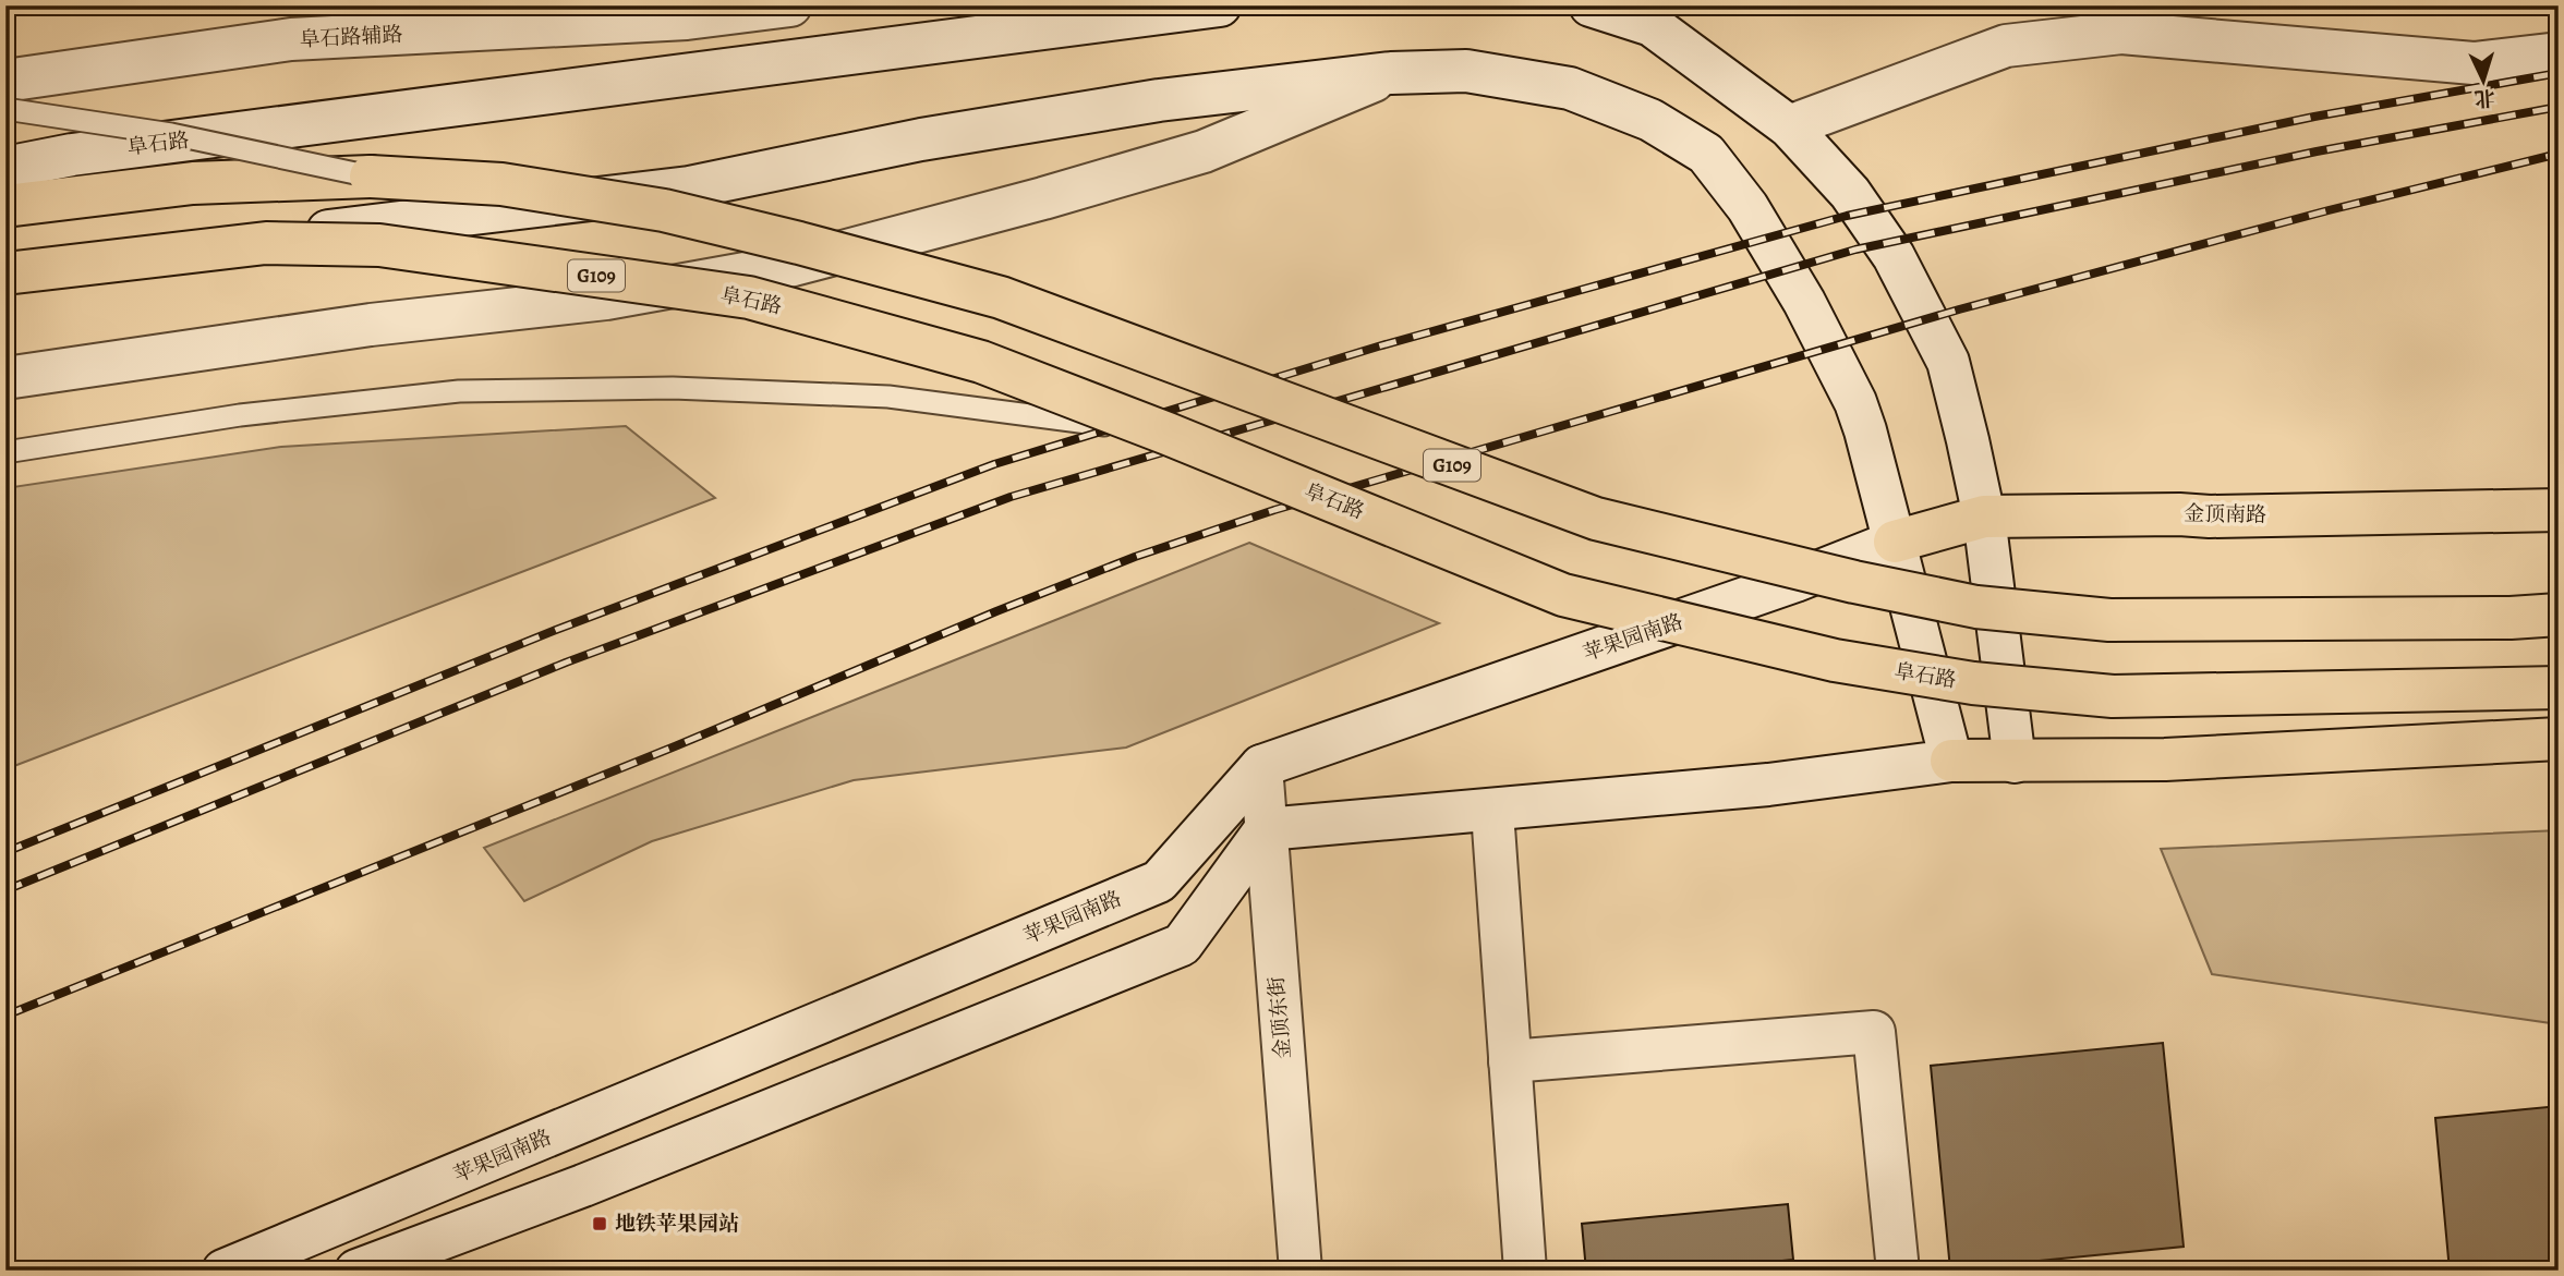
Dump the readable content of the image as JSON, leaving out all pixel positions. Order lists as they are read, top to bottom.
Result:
{
  "streets": {
    "main road": [
      "阜石路辅路",
      "阜石路",
      "G109",
      "金顶南路",
      "苹果园南路",
      "金顶东街"
    ]
  },
  "crossings": [
    ["阜石路", "金顶南路"],
    ["阜石路", "苹果园南路"],
    ["金顶南路", "苹果园南路"],
    ["苹果园南路", "金顶东街"]
  ],
  "places": {
    "transit": ["地铁苹果园站"]
  },
  "north": "bottom"
}
